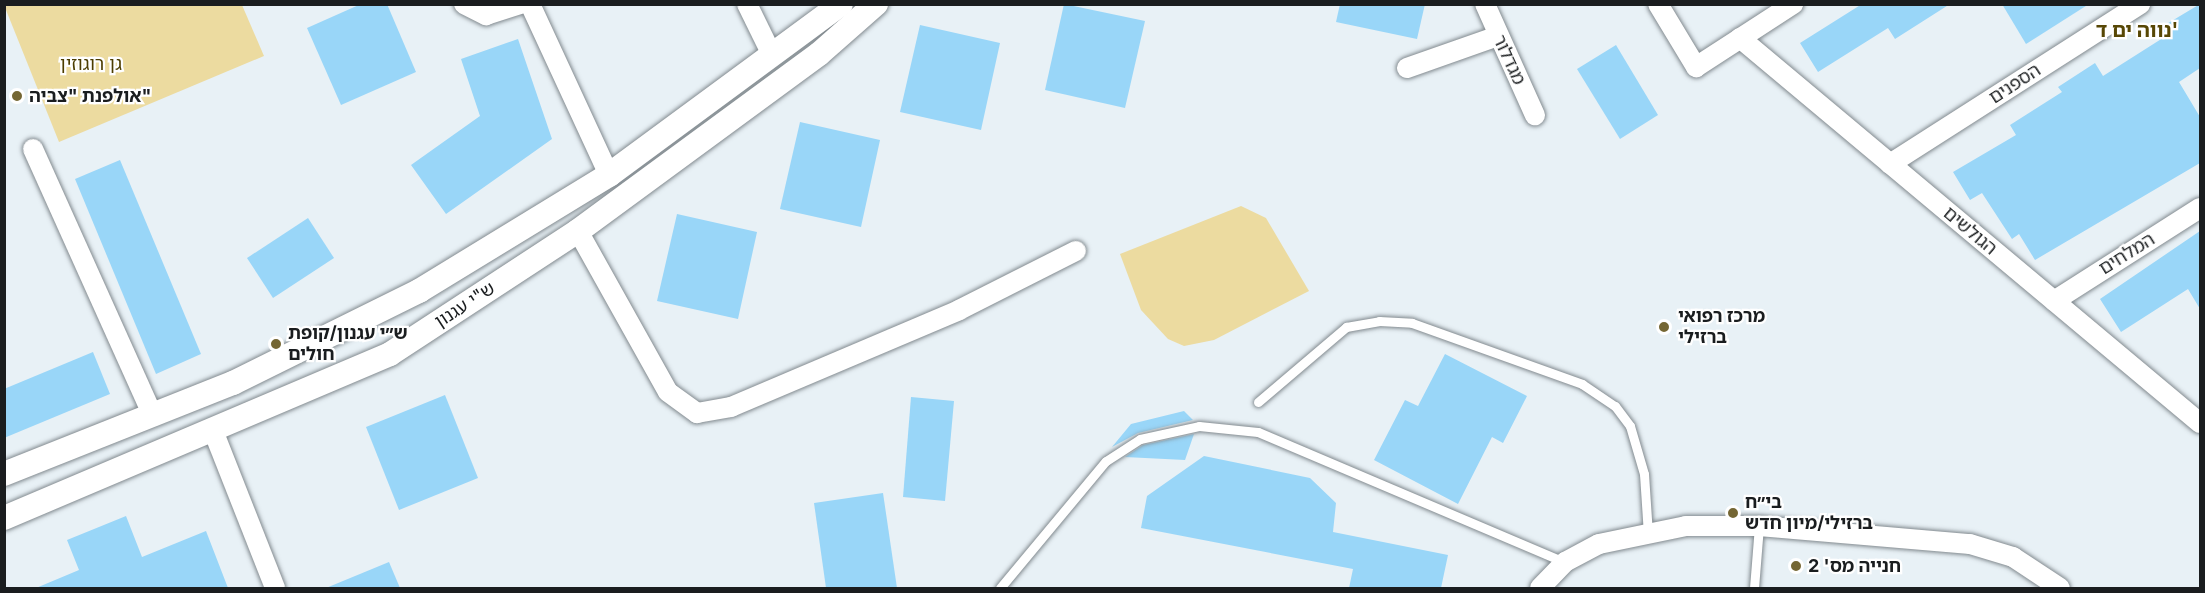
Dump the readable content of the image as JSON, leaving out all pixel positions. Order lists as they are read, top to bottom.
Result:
{
  "streets": {
    "street": [
      "מגדלור",
      "הספנים",
      "הגולשים",
      "המלחים",
      "ש\"י עגנון"
    ]
  },
  "crossings": [
    ["הספנים", "הגולשים"],
    ["הגולשים", "המלחים"]
  ],
  "districts": ["נווה ים ד'"],
  "parks": ["גן רוגוזין"],
  "places": [
    "אולפנת \"צביה\"",
    "מרכז רפואי ברזילי",
    "ש״י עגנון/קופת חולים",
    "בי״ח ברזילי/מיון חדש",
    "חנייה מס' 2"
  ]
}
